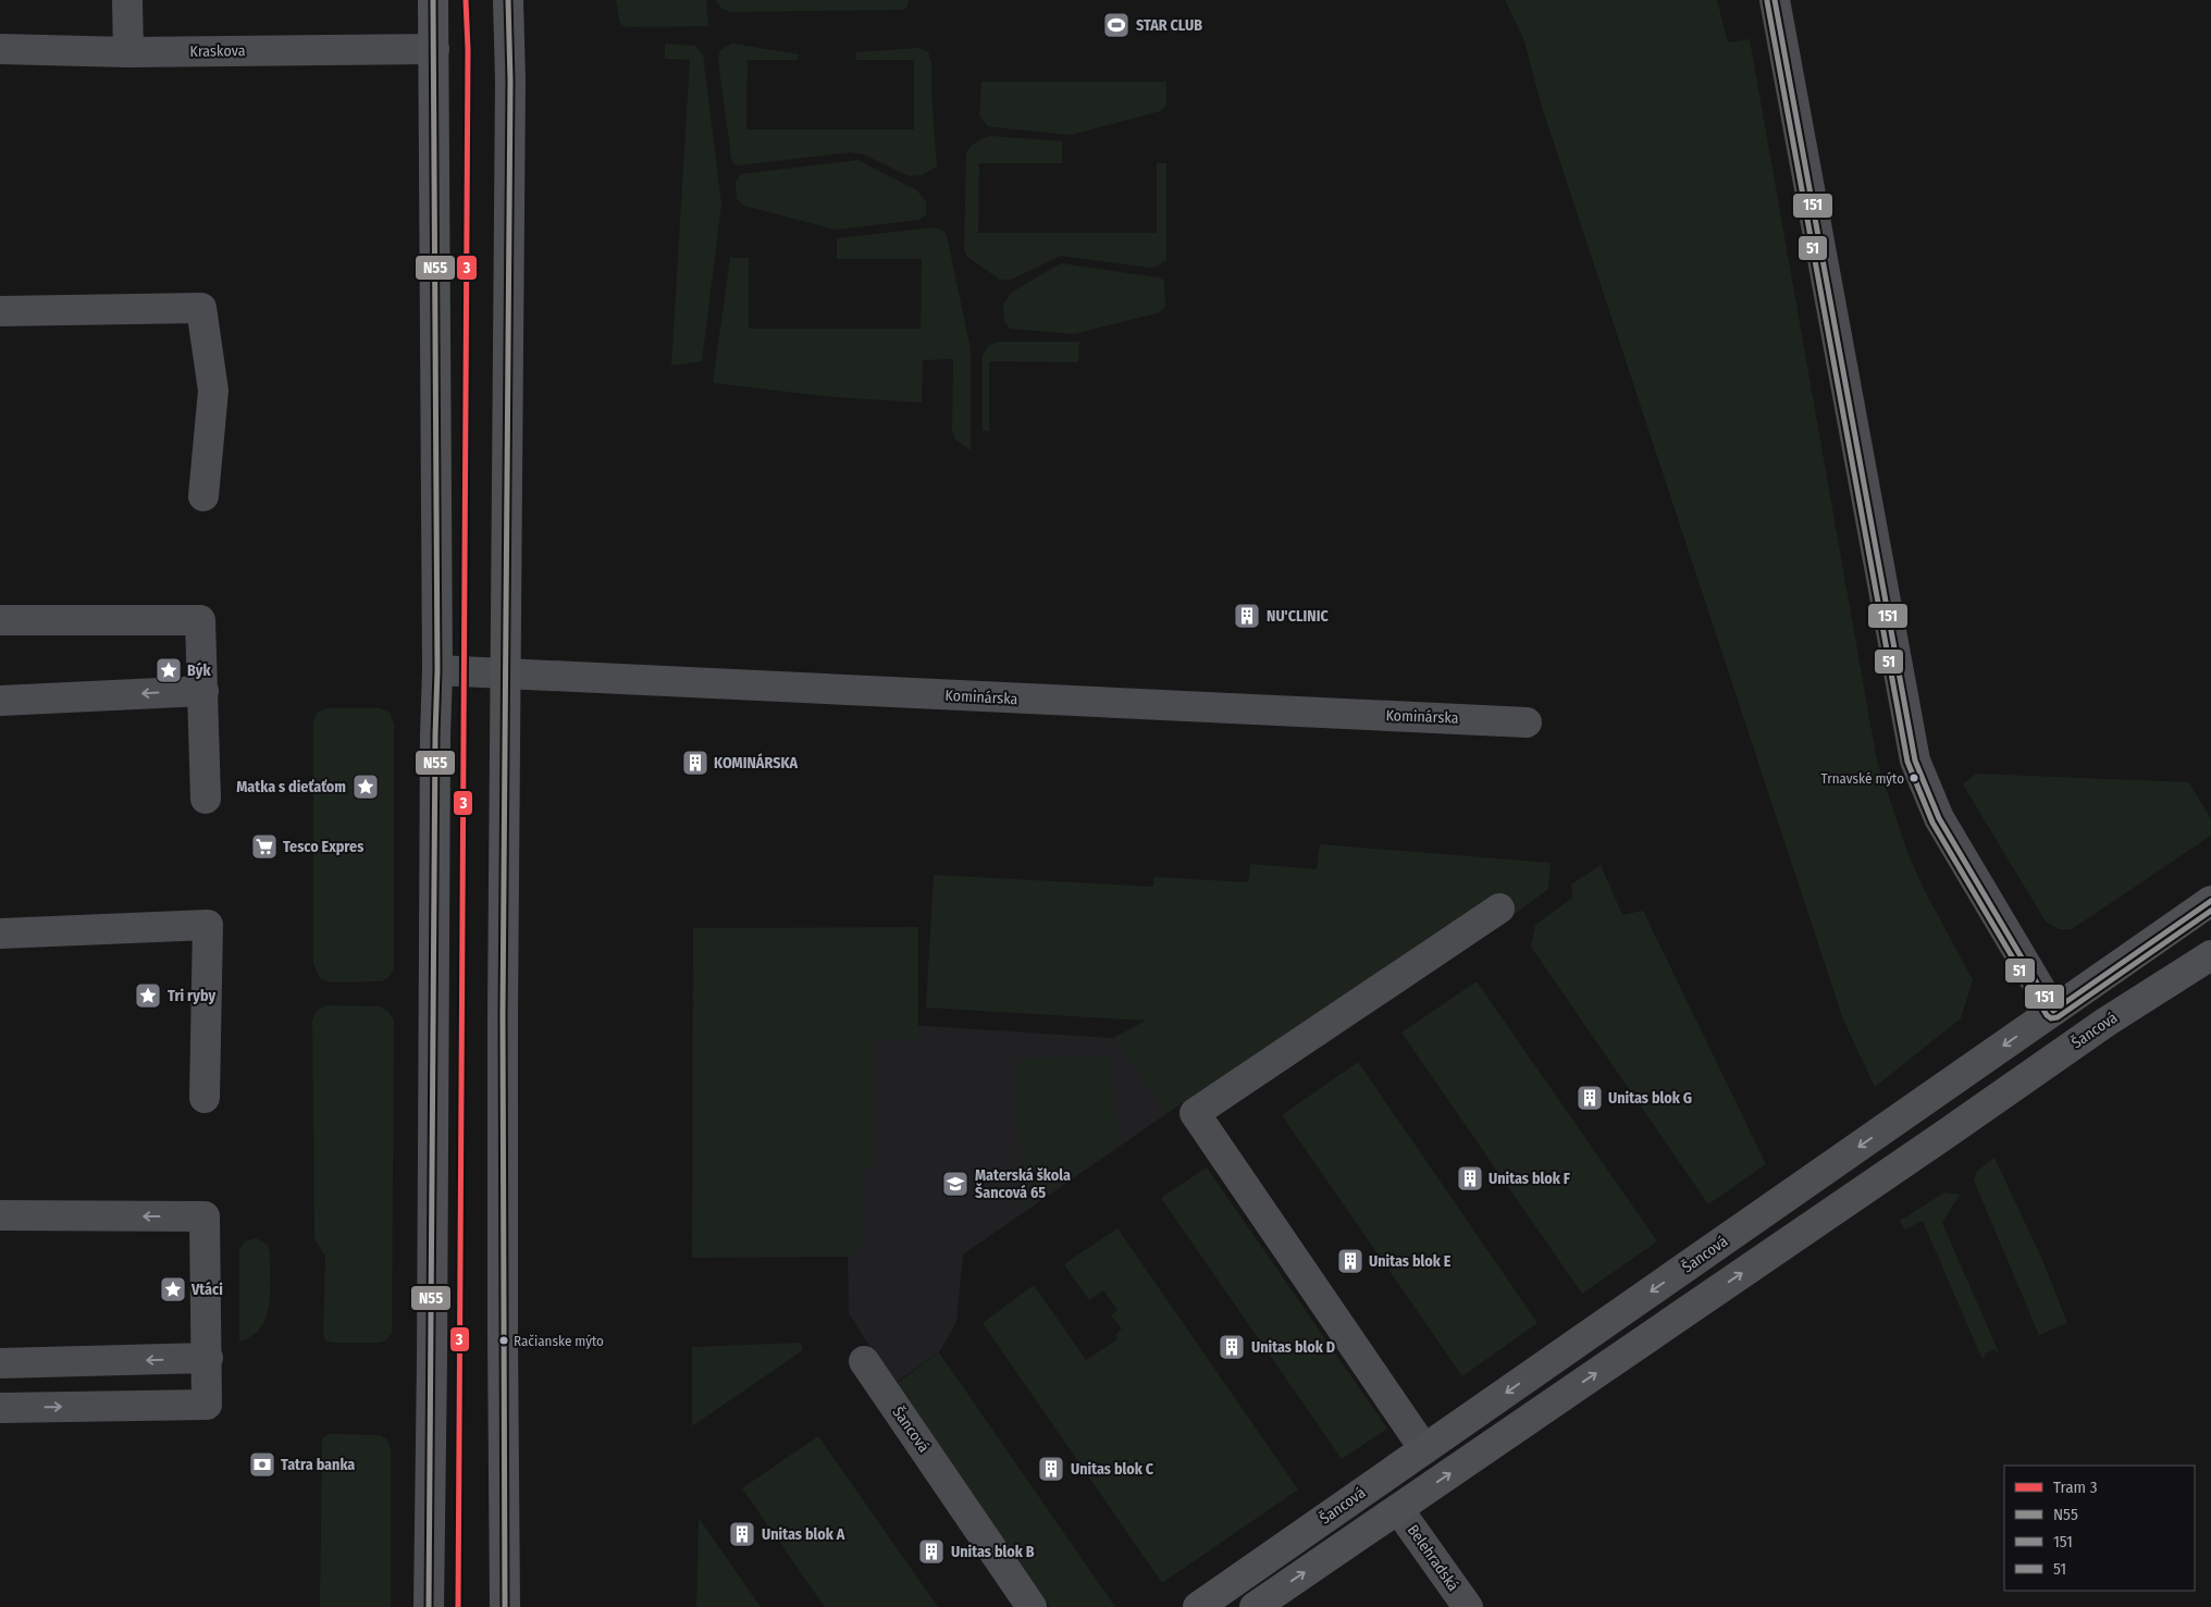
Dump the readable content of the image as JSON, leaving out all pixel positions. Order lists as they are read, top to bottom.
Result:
{
  "streets": {
    "main road": ["Šancová"],
    "street": ["Kraskova", "Kominárska", "Belehradská"]
  },
  "crossings": [
    ["Šancová", "Belehradská"]
  ],
  "places": {
    "sports": ["STAR CLUB"],
    "building": [
      "NU'CLINIC",
      "KOMINÁRSKA",
      "Unitas blok G",
      "Unitas blok F",
      "Unitas blok E",
      "Unitas blok D",
      "Unitas blok C",
      "Unitas blok A",
      "Unitas blok B"
    ],
    "place": [
      "Býk",
      "Matka s dieťaťom",
      "Tri ryby",
      "Vtáci"
    ],
    "other": ["Trnavské mýto", "Račianske mýto"],
    "supermarket": ["Tesco Expres"],
    "school or university": ["Materská škola Šancová 65"],
    "bank": ["Tatra banka"]
  },
  "lines": [
    "tram line 3",
    "transit line N55",
    "transit line 151",
    "transit line 51"
  ],
  "legend": [
    "Tram 3",
    "N55",
    "151",
    "51"
  ]
}
